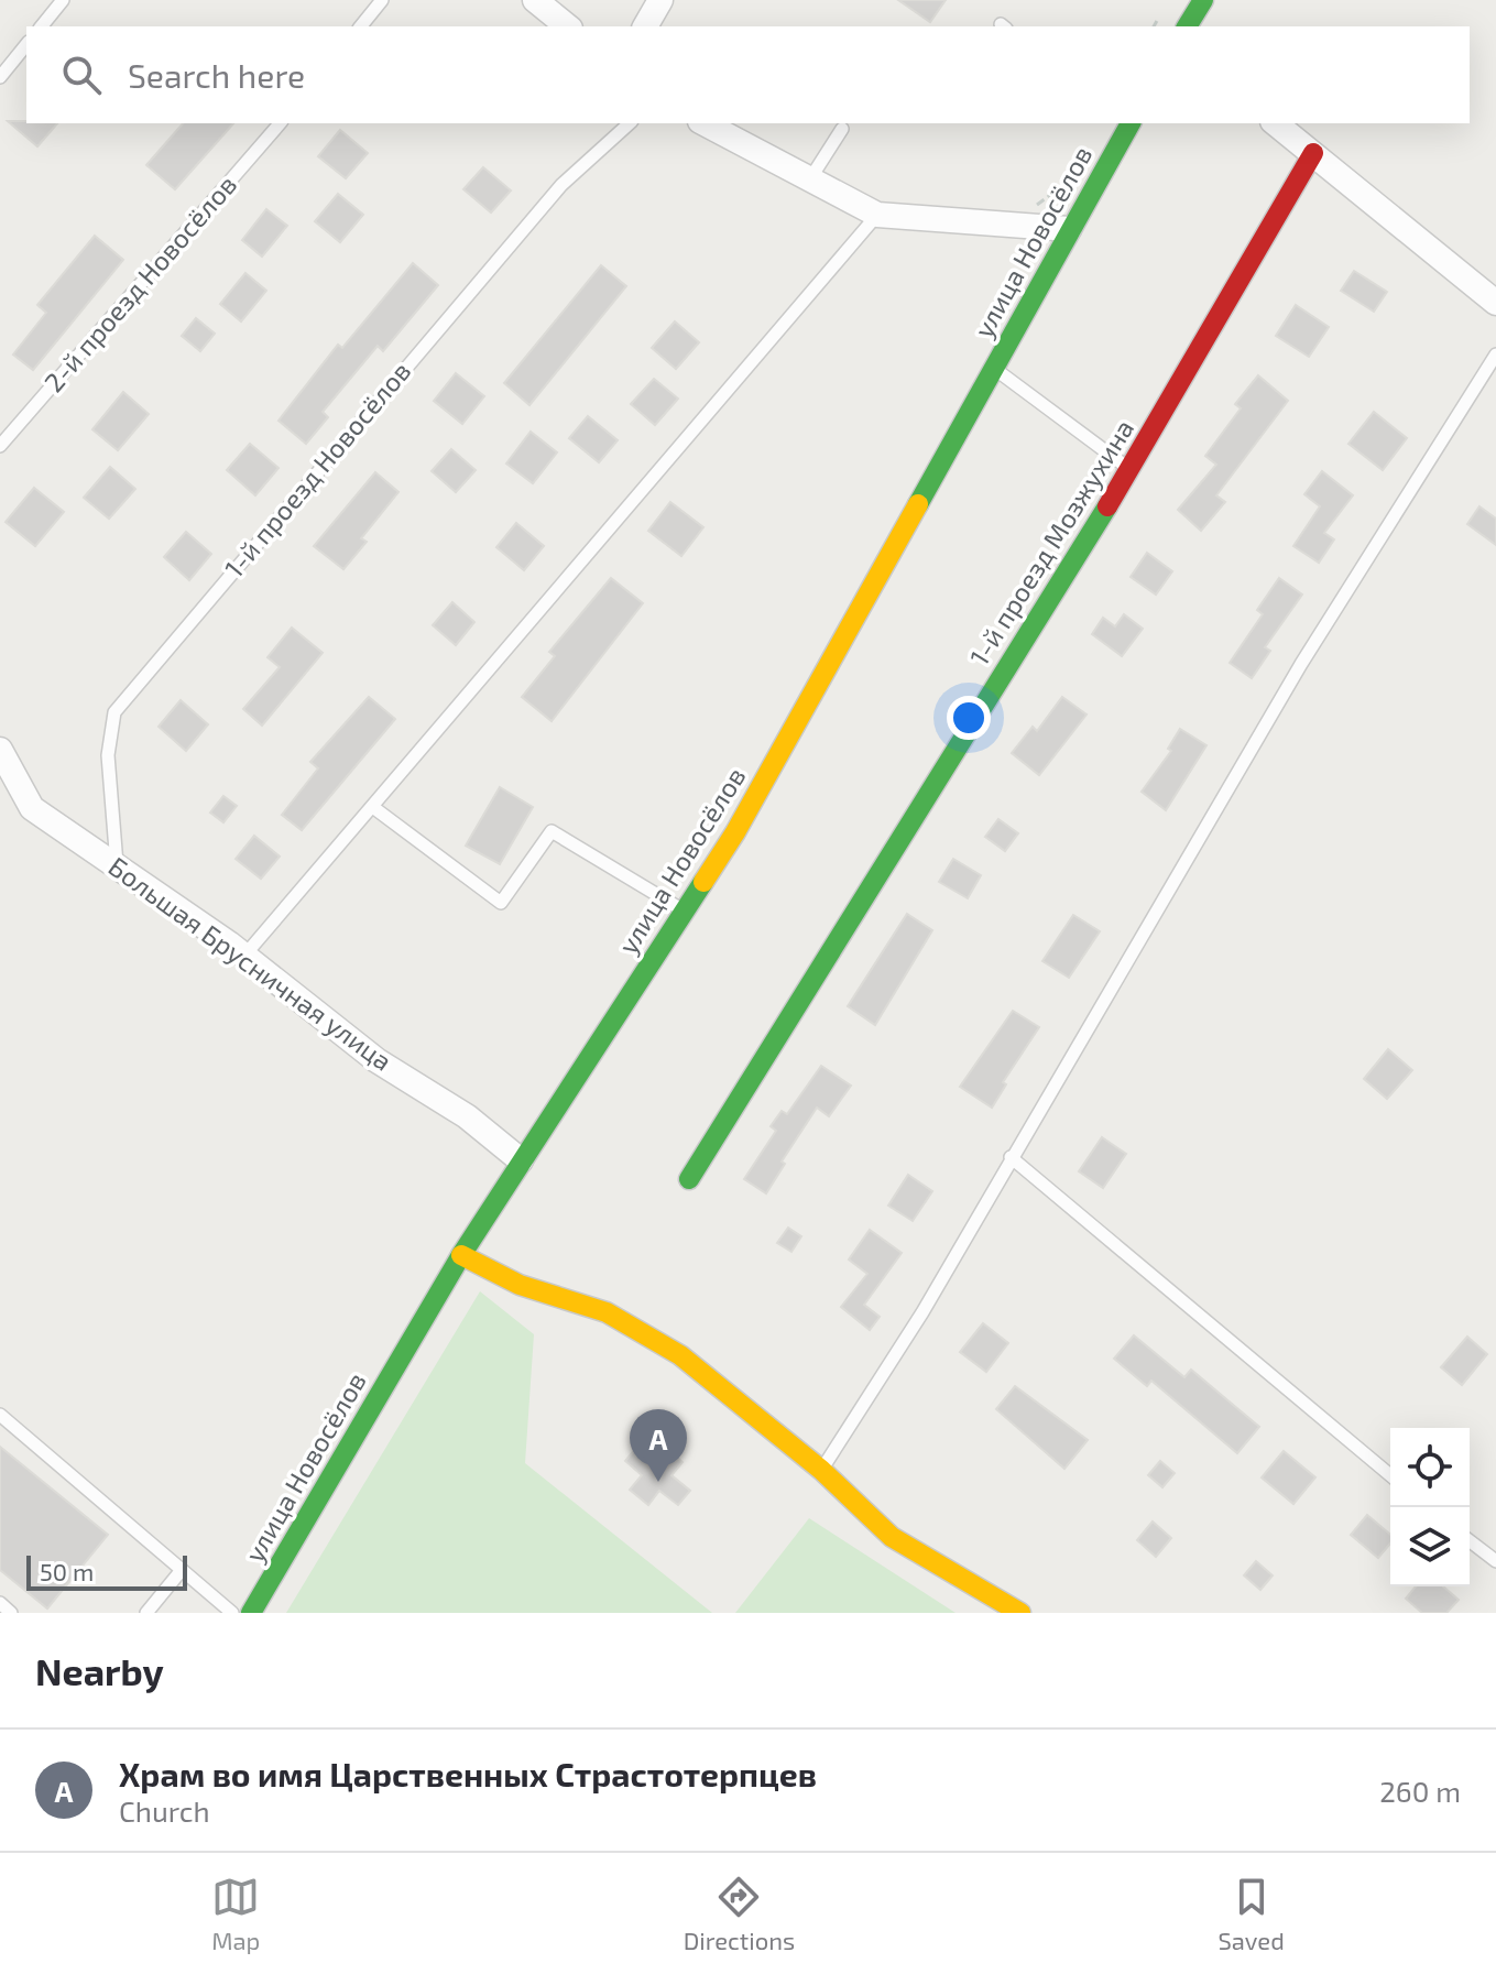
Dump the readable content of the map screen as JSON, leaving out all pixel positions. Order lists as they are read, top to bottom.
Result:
{
  "streets": {
    "street": ["улица Новосёлов", "1-й проезд Мозжухина", "Большая Брусничная улица"],
    "lane": ["2-й проезд Новосёлов", "1-й проезд Новосёлов"]
  },
  "crossings": [
    ["улица Новосёлов", "Большая Брусничная улица"],
    ["1-й проезд Новосёлов", "Большая Брусничная улица"]
  ],
  "scale_bar": "50 m",
  "page": {
    "search": "Search here",
    "pins": "A",
    "scale": "50 m",
    "heading": "Nearby",
    "list": [
      {
        "mark": "A",
        "name": "Храм во имя Царственных Страстотерпцев",
        "note": "Church",
        "value": "260 m"
      }
    ],
    "nav": ["Map", "Directions", "Saved"]
  }
}
